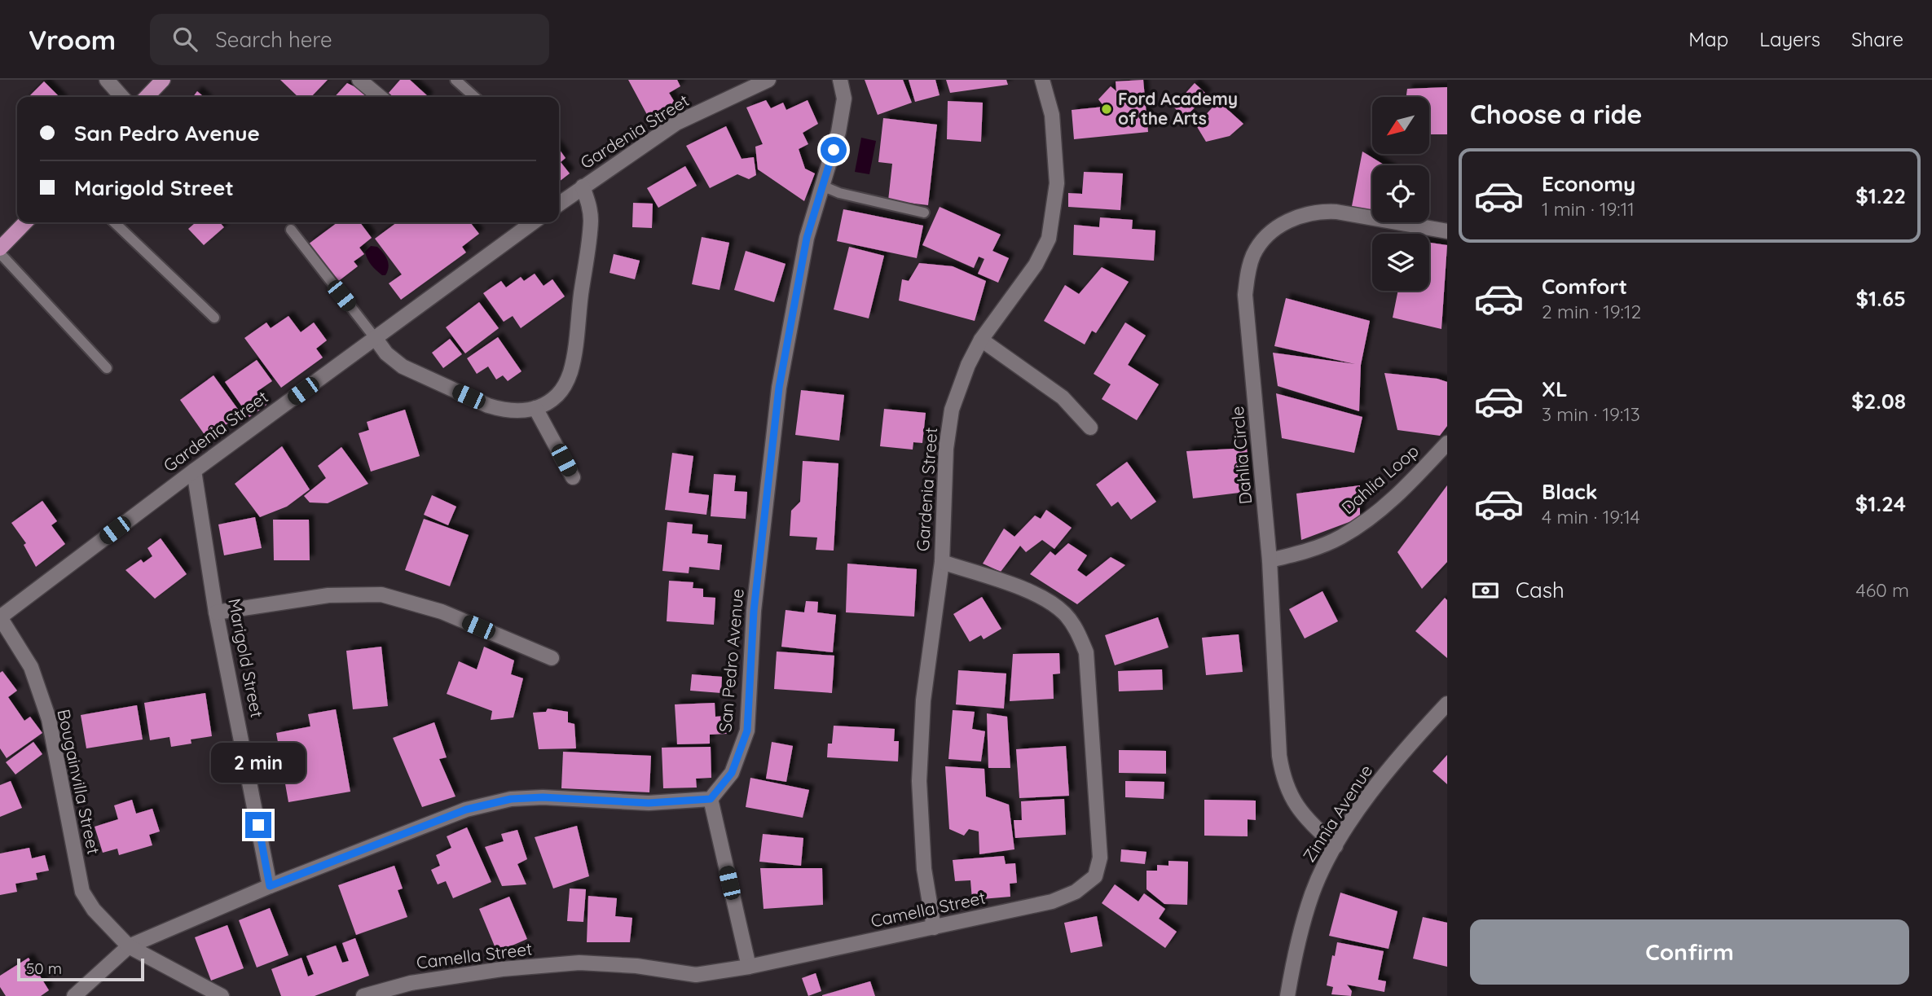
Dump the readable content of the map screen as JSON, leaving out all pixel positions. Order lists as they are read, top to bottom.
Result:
{
  "streets": {
    "street": [
      "Gardenia Street",
      "Dahlia Circle",
      "Dahlia Loop",
      "Marigold Street",
      "San Pedro Avenue",
      "Bougainvilla Street",
      "Zinnia Avenue",
      "Camella Street"
    ]
  },
  "crossings": [
    ["Gardenia Street", "Marigold Street"],
    ["Gardenia Street", "Bougainvilla Street"],
    ["Gardenia Street", "Camella Street"],
    ["Dahlia Circle", "Dahlia Loop"],
    ["Dahlia Circle", "Zinnia Avenue"]
  ],
  "places": ["Ford Academy of the Arts"],
  "scale_bar": "50 m",
  "north": "bottom left",
  "page": {
    "header": "Vroom",
    "search": "Search here",
    "nav": ["Map", "Layers", "Share"],
    "heading": "Choose a ride",
    "banner": ["San Pedro Avenue", "Marigold Street"],
    "list": [
      {
        "name": "Economy",
        "note": "1 min · 19:11",
        "value": "$1.22"
      },
      {
        "name": "Comfort",
        "note": "2 min · 19:12",
        "value": "$1.65"
      },
      {
        "name": "XL",
        "note": "3 min · 19:13",
        "value": "$2.08"
      },
      {
        "name": "Black",
        "note": "4 min · 19:14",
        "value": "$1.24"
      }
    ],
    "pay": ["Cash", "460 m"],
    "bubble": "2 min",
    "buttons": "Confirm",
    "scale": "50 m"
  }
}
